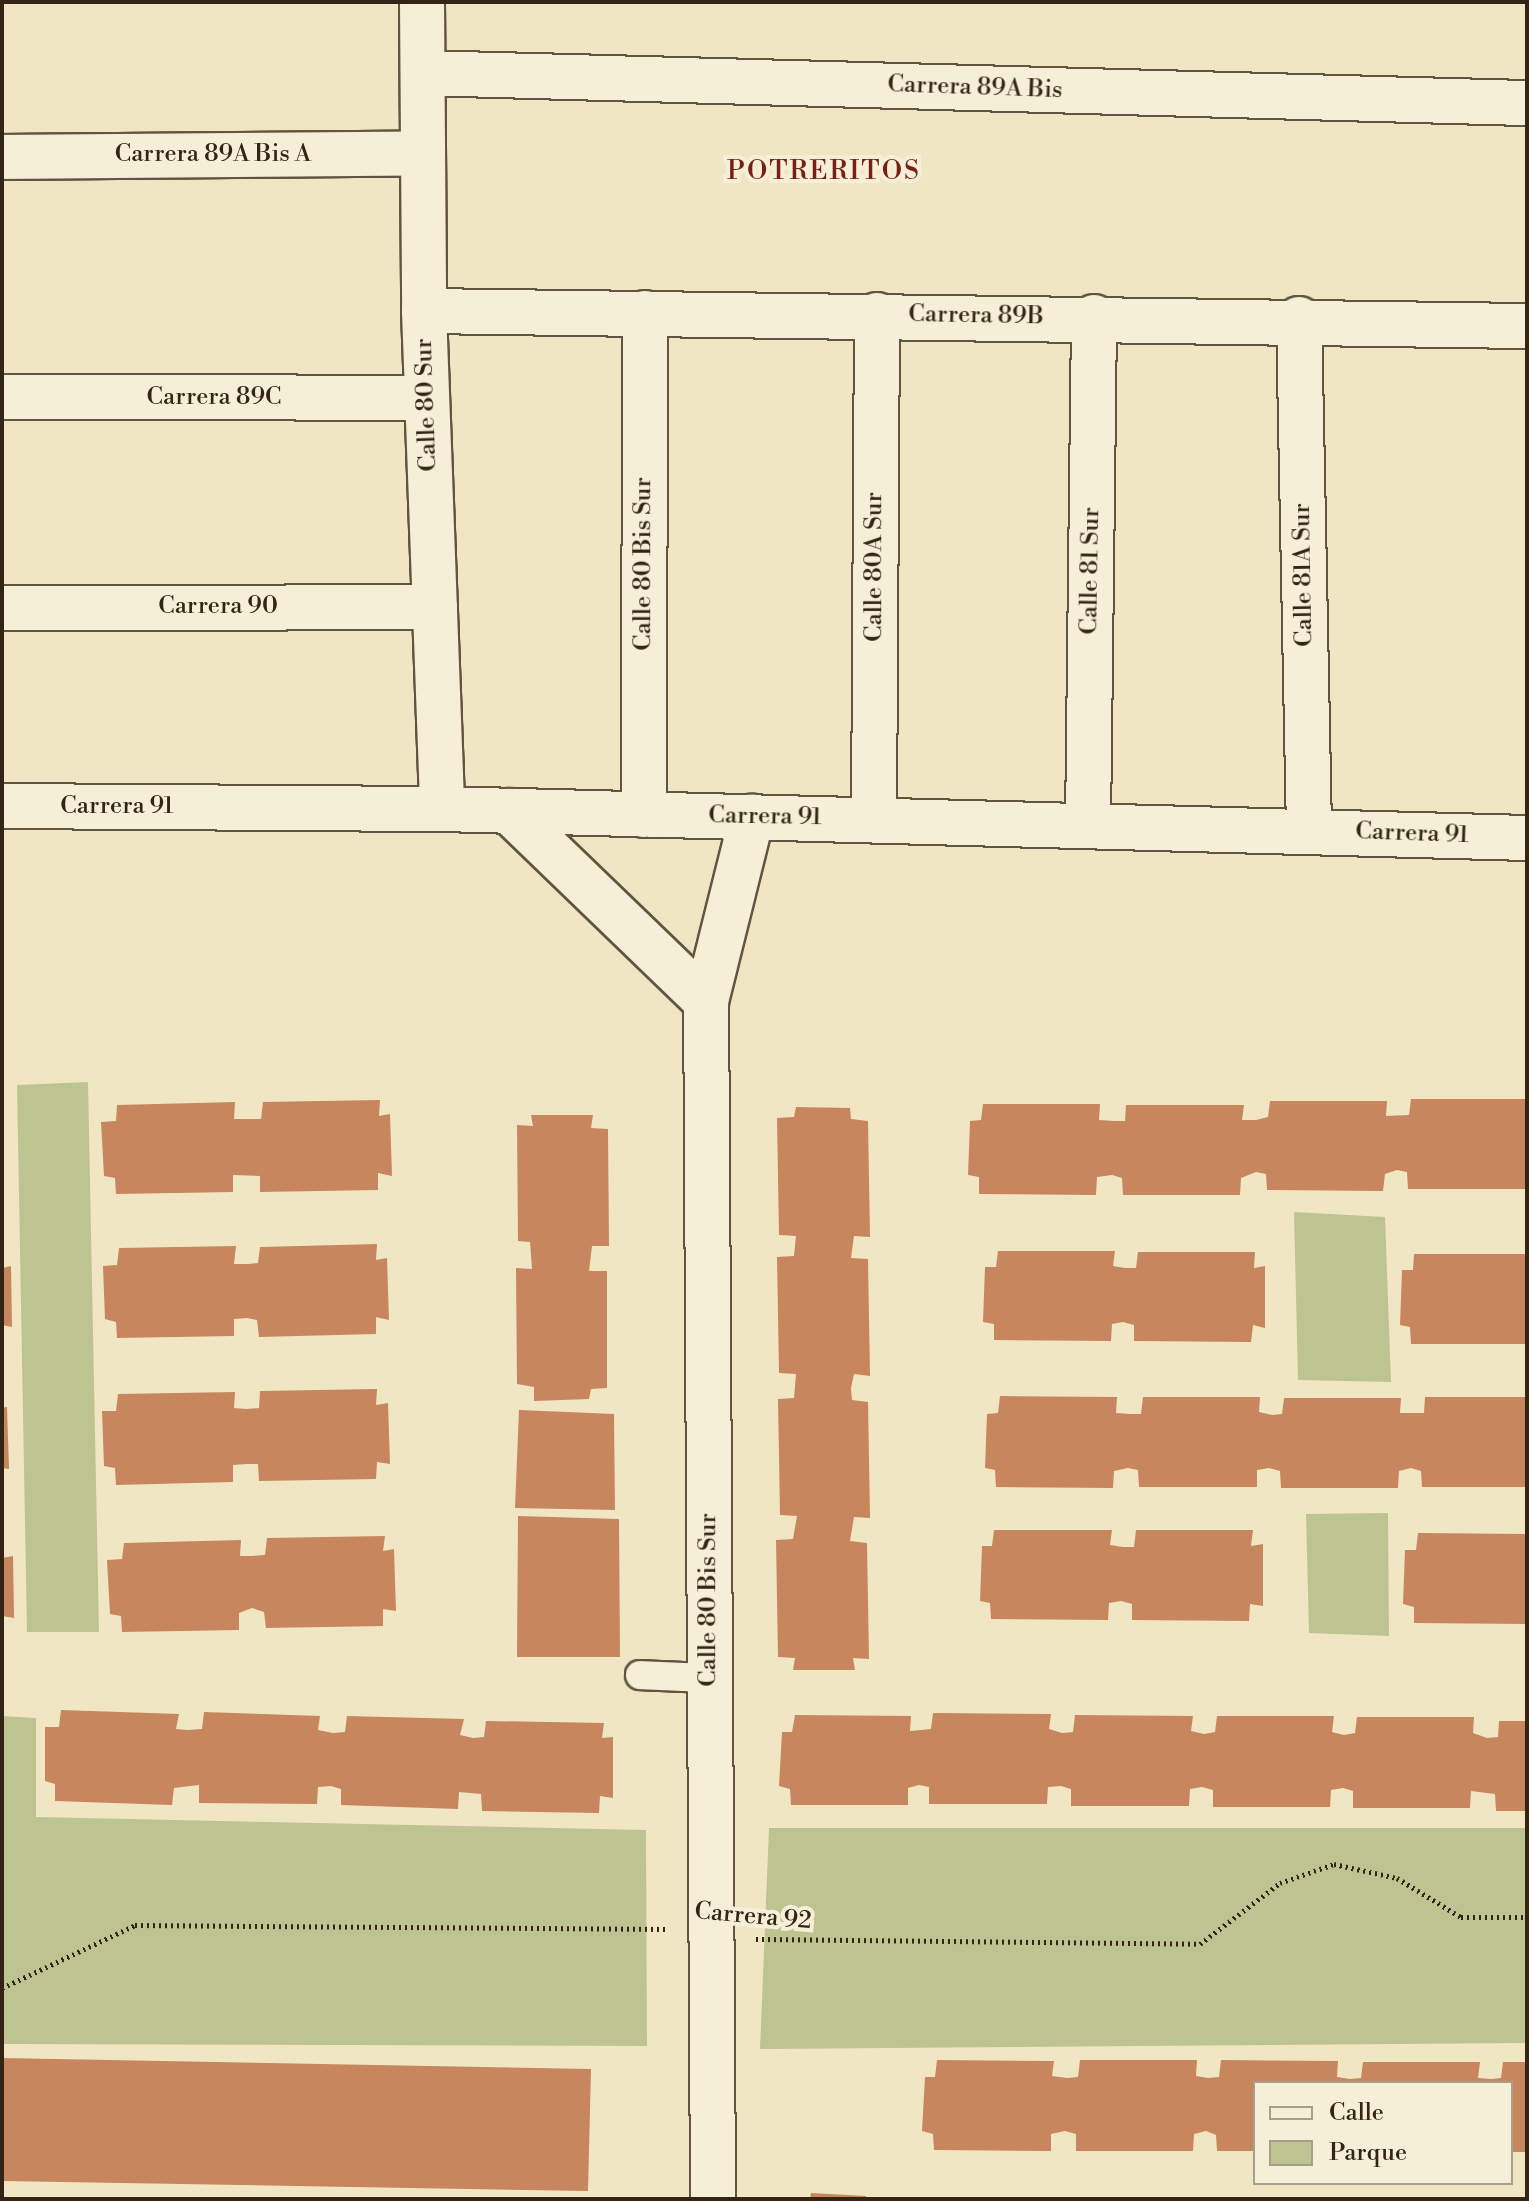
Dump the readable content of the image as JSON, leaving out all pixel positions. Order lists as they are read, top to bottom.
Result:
{
  "streets": {
    "street": [
      "Carrera 89A Bis",
      "Carrera 89A Bis A",
      "Carrera 89B",
      "Carrera 89C",
      "Calle 80 Sur",
      "Calle 80 Bis Sur",
      "Calle 80A Sur",
      "Calle 81 Sur",
      "Calle 81A Sur",
      "Carrera 90",
      "Carrera 91"
    ],
    "path": ["Carrera 92"]
  },
  "crossings": [
    ["Carrera 89A Bis", "Calle 80 Sur"],
    ["Carrera 89A Bis A", "Calle 80 Sur"],
    ["Carrera 89B", "Calle 80 Sur"],
    ["Carrera 89B", "Calle 80 Bis Sur"],
    ["Carrera 89B", "Calle 80A Sur"],
    ["Carrera 89B", "Calle 81 Sur"],
    ["Carrera 89B", "Calle 81A Sur"],
    ["Carrera 89C", "Calle 80 Sur"],
    ["Calle 80 Sur", "Carrera 90"],
    ["Calle 80 Sur", "Carrera 91"],
    ["Calle 80 Bis Sur", "Carrera 91"],
    ["Calle 80 Bis Sur", "Carrera 92"],
    ["Calle 80A Sur", "Carrera 91"],
    ["Calle 81 Sur", "Carrera 91"],
    ["Calle 81A Sur", "Carrera 91"]
  ],
  "districts": ["POTRERITOS"],
  "legend": ["Calle", "Parque"]
}
